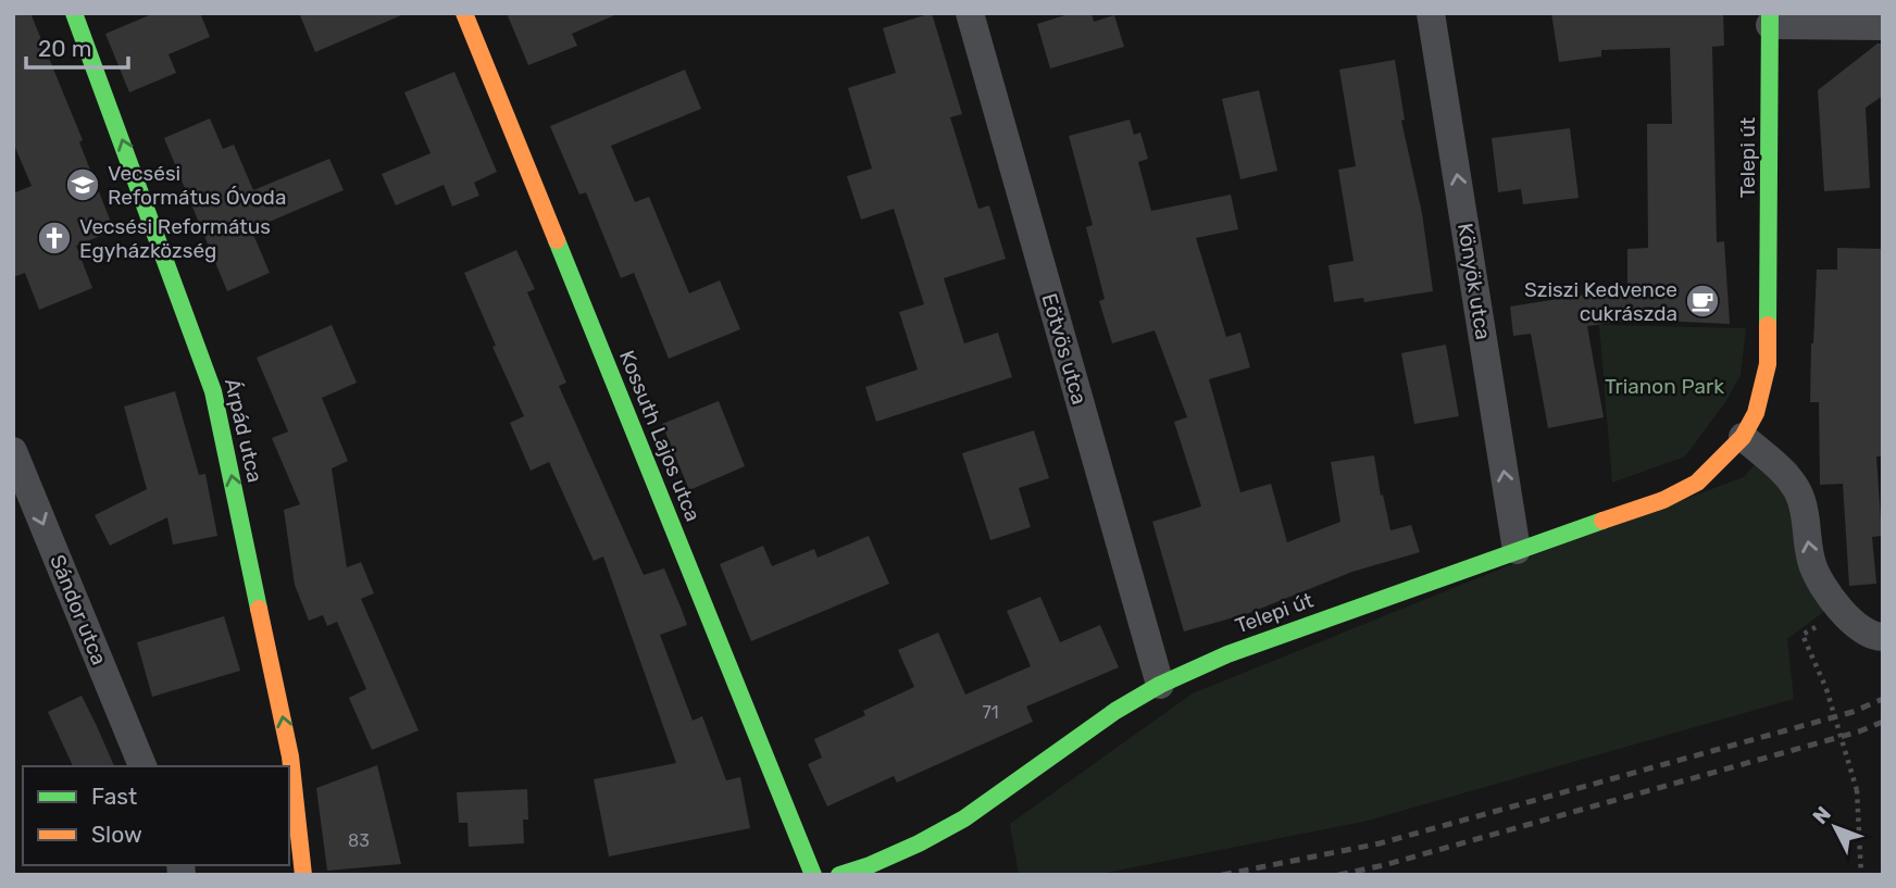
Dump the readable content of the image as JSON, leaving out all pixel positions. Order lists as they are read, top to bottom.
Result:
{
  "streets": {
    "street": [
      "Telepi út",
      "Könyök utca",
      "Eötvös utca",
      "Árpád utca",
      "Kossuth Lajos utca",
      "Sándor utca"
    ]
  },
  "crossings": [
    ["Telepi út", "Könyök utca"],
    ["Telepi út", "Eötvös utca"]
  ],
  "one_way": ["Könyök utca", "Árpád utca", "Sándor utca"],
  "parks": ["Trianon Park"],
  "places": {
    "school or university": ["Vecsési Református Óvoda"],
    "church": ["Vecsési Református Egyházközség"],
    "cafe": ["Sziszi Kedvence cukrászda"]
  },
  "house_numbers": ["71", "83"],
  "legend": ["Fast", "Slow"],
  "scale_bar": "20 m",
  "north": "top left"
}
